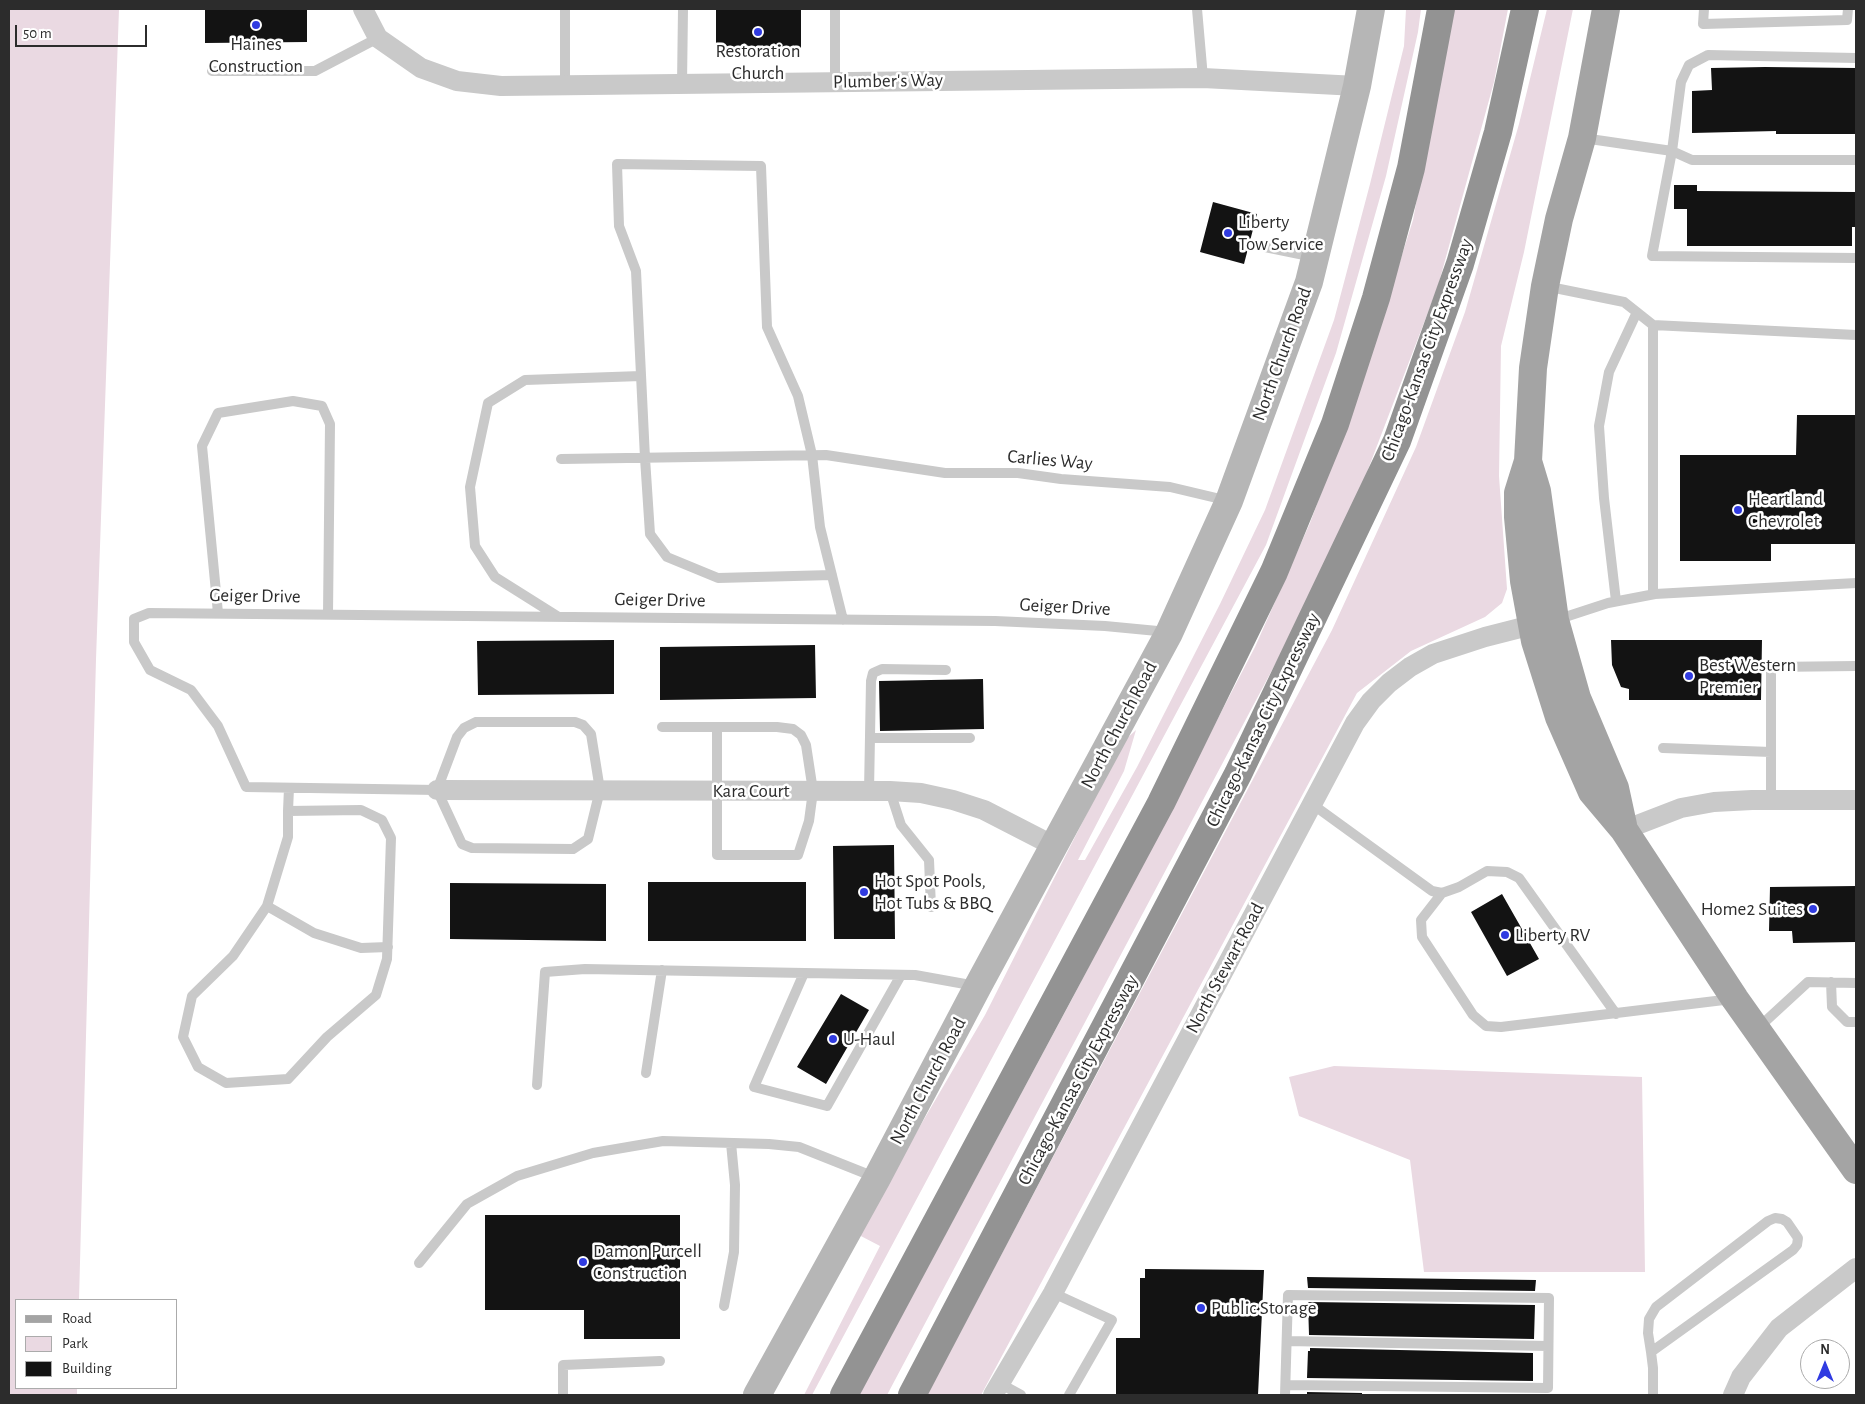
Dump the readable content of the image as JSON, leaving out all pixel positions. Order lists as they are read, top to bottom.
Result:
{
  "streets": {
    "highway": ["Chicago-Kansas City Expressway"],
    "main road": ["North Church Road"],
    "street": ["Plumber's Way", "Kara Court", "North Stewart Road"],
    "lane": ["Carlies Way", "Geiger Drive"]
  },
  "crossings": [
    ["Plumber's Way", "North Church Road"],
    ["North Church Road", "Carlies Way"],
    ["North Church Road", "Geiger Drive"],
    ["North Church Road", "Kara Court"]
  ],
  "places": [
    "Haines Construction",
    "Restoration Church",
    "Liberty Tow Service",
    "Heartland Chevrolet",
    "Best Western Premier",
    "Hot Spot Pools, Hot Tubs & BBQ",
    "Home2 Suites",
    "Liberty RV",
    "U-Haul",
    "Damon Purcell Construction",
    "Public Storage"
  ],
  "legend": ["Road", "Park", "Building"],
  "scale_bar": "50 m",
  "north": "top"
}
